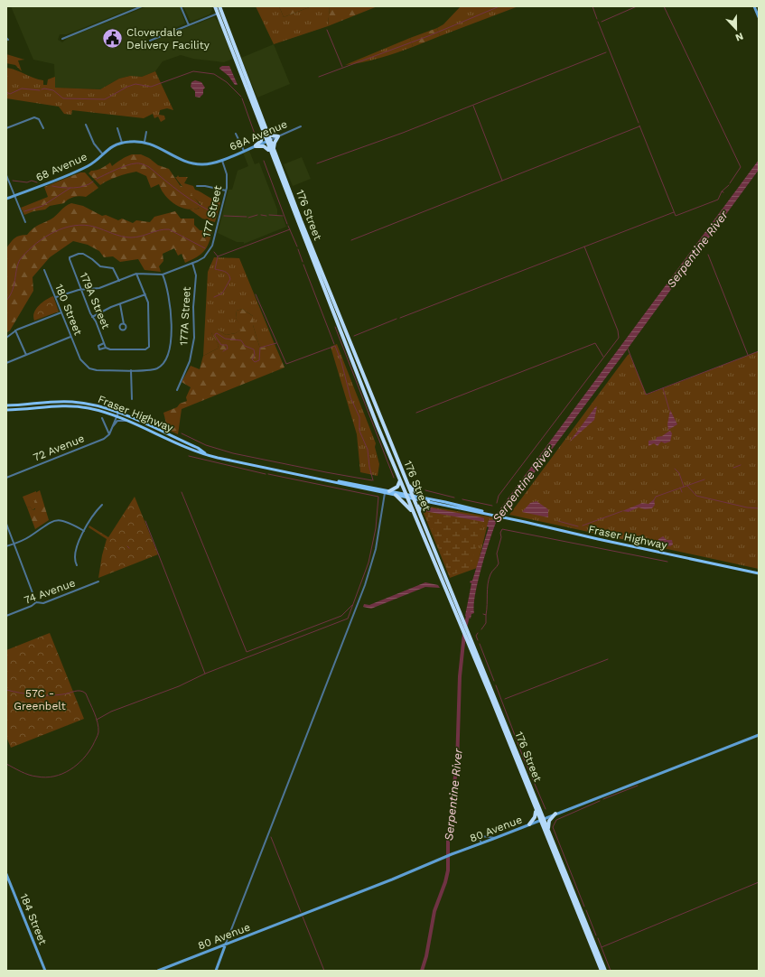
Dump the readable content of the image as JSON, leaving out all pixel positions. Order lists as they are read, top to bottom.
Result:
{
  "streets": {
    "highway": ["176 Street"],
    "main road": [
      "68A Avenue",
      "68 Avenue",
      "Fraser Highway",
      "80 Avenue",
      "184 Street"
    ],
    "street": [
      "177 Street",
      "179A Street",
      "180 Street",
      "177A Street",
      "72 Avenue",
      "74 Avenue"
    ]
  },
  "crossings": [
    ["68A Avenue", "68 Avenue"],
    ["68A Avenue", "177 Street"],
    ["68A Avenue", "176 Street"],
    ["68 Avenue", "177 Street"],
    ["177 Street", "177A Street"],
    ["176 Street", "Fraser Highway"],
    ["176 Street", "80 Avenue"]
  ],
  "water": ["Serpentine River"],
  "parks": ["57C - Greenbelt"],
  "places": {
    "public building": ["Cloverdale Delivery Facility"]
  },
  "north": "bottom"
}
